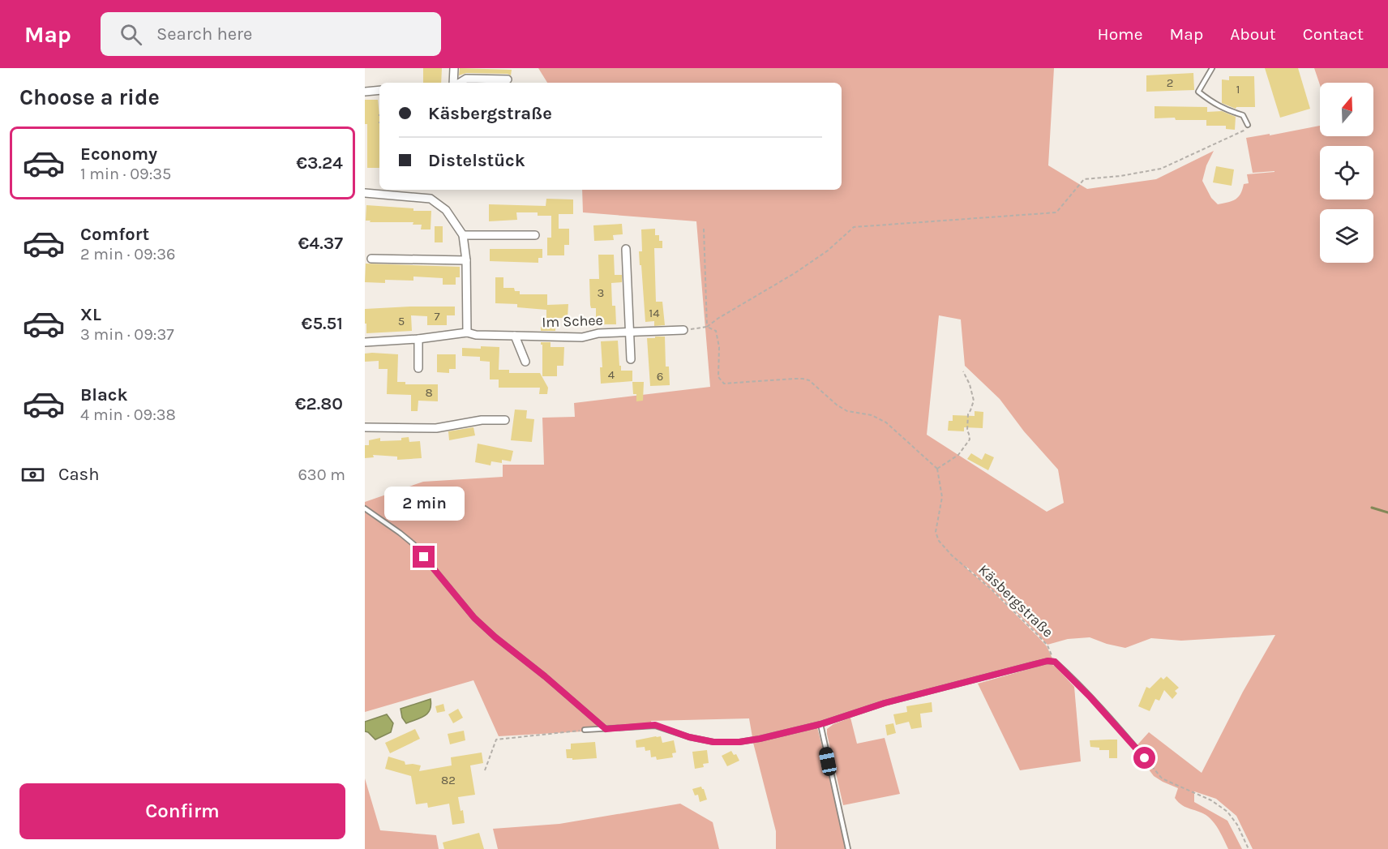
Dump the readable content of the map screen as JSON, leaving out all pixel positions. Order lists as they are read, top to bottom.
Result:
{
  "streets": {
    "street": ["Im Schee"],
    "path": ["Käsbergstraße"]
  },
  "house_numbers": [
    "2",
    "1",
    "3",
    "14",
    "7",
    "5",
    "4",
    "6",
    "8",
    "82"
  ],
  "north": "top",
  "page": {
    "header": "Map",
    "search": "Search here",
    "nav": [
      "Home",
      "Map",
      "About",
      "Contact"
    ],
    "heading": "Choose a ride",
    "banner": ["Käsbergstraße", "Distelstück"],
    "list": [
      {
        "name": "Economy",
        "note": "1 min · 09:35",
        "value": "€3.24"
      },
      {
        "name": "Comfort",
        "note": "2 min · 09:36",
        "value": "€4.37"
      },
      {
        "name": "XL",
        "note": "3 min · 09:37",
        "value": "€5.51"
      },
      {
        "name": "Black",
        "note": "4 min · 09:38",
        "value": "€2.80"
      }
    ],
    "pay": ["Cash", "630 m"],
    "bubble": "2 min",
    "buttons": "Confirm"
  }
}
